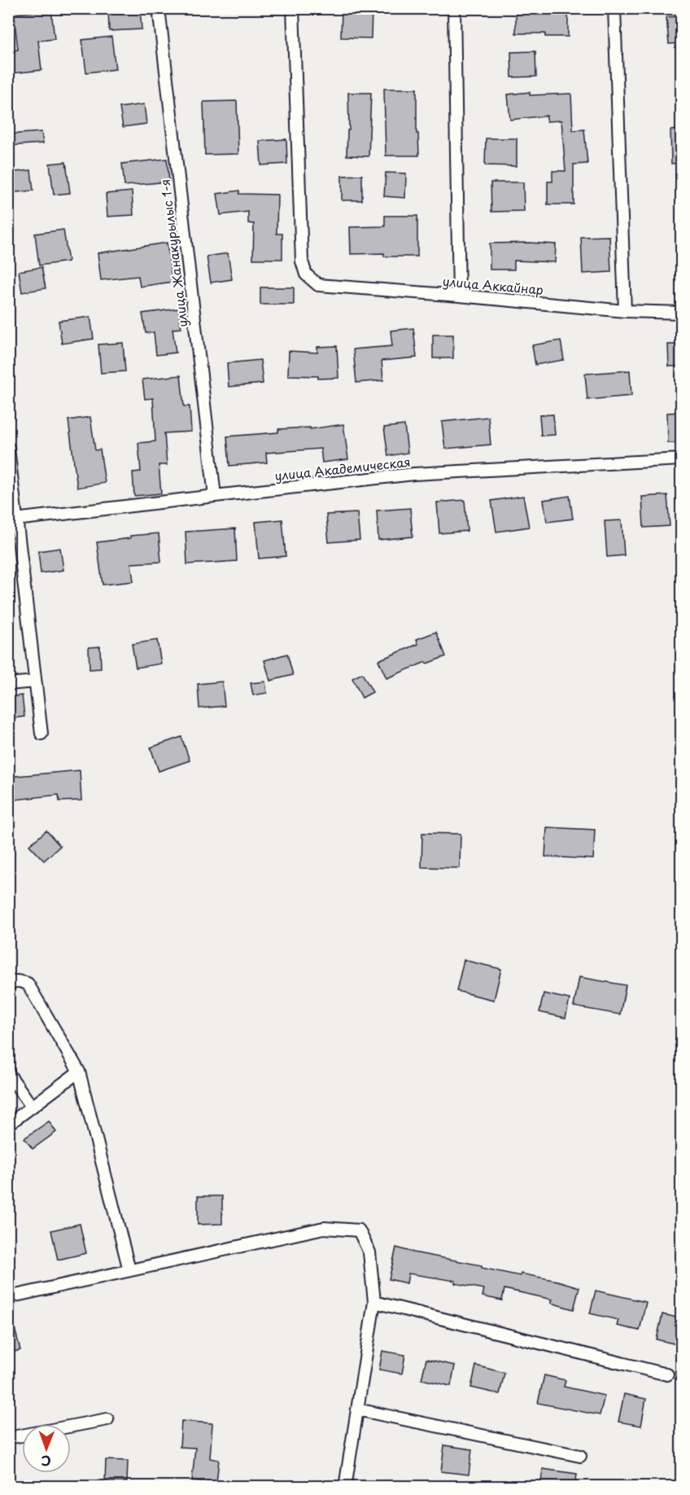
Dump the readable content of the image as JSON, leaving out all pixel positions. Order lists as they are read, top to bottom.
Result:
{
  "streets": {
    "street": ["улица Жанакурылыс 1-я", "улица Аккайнар", "улица Академическая"]
  },
  "crossings": [
    ["улица Жанакурылыс 1-я", "улица Академическая"]
  ],
  "north": "bottom"
}
